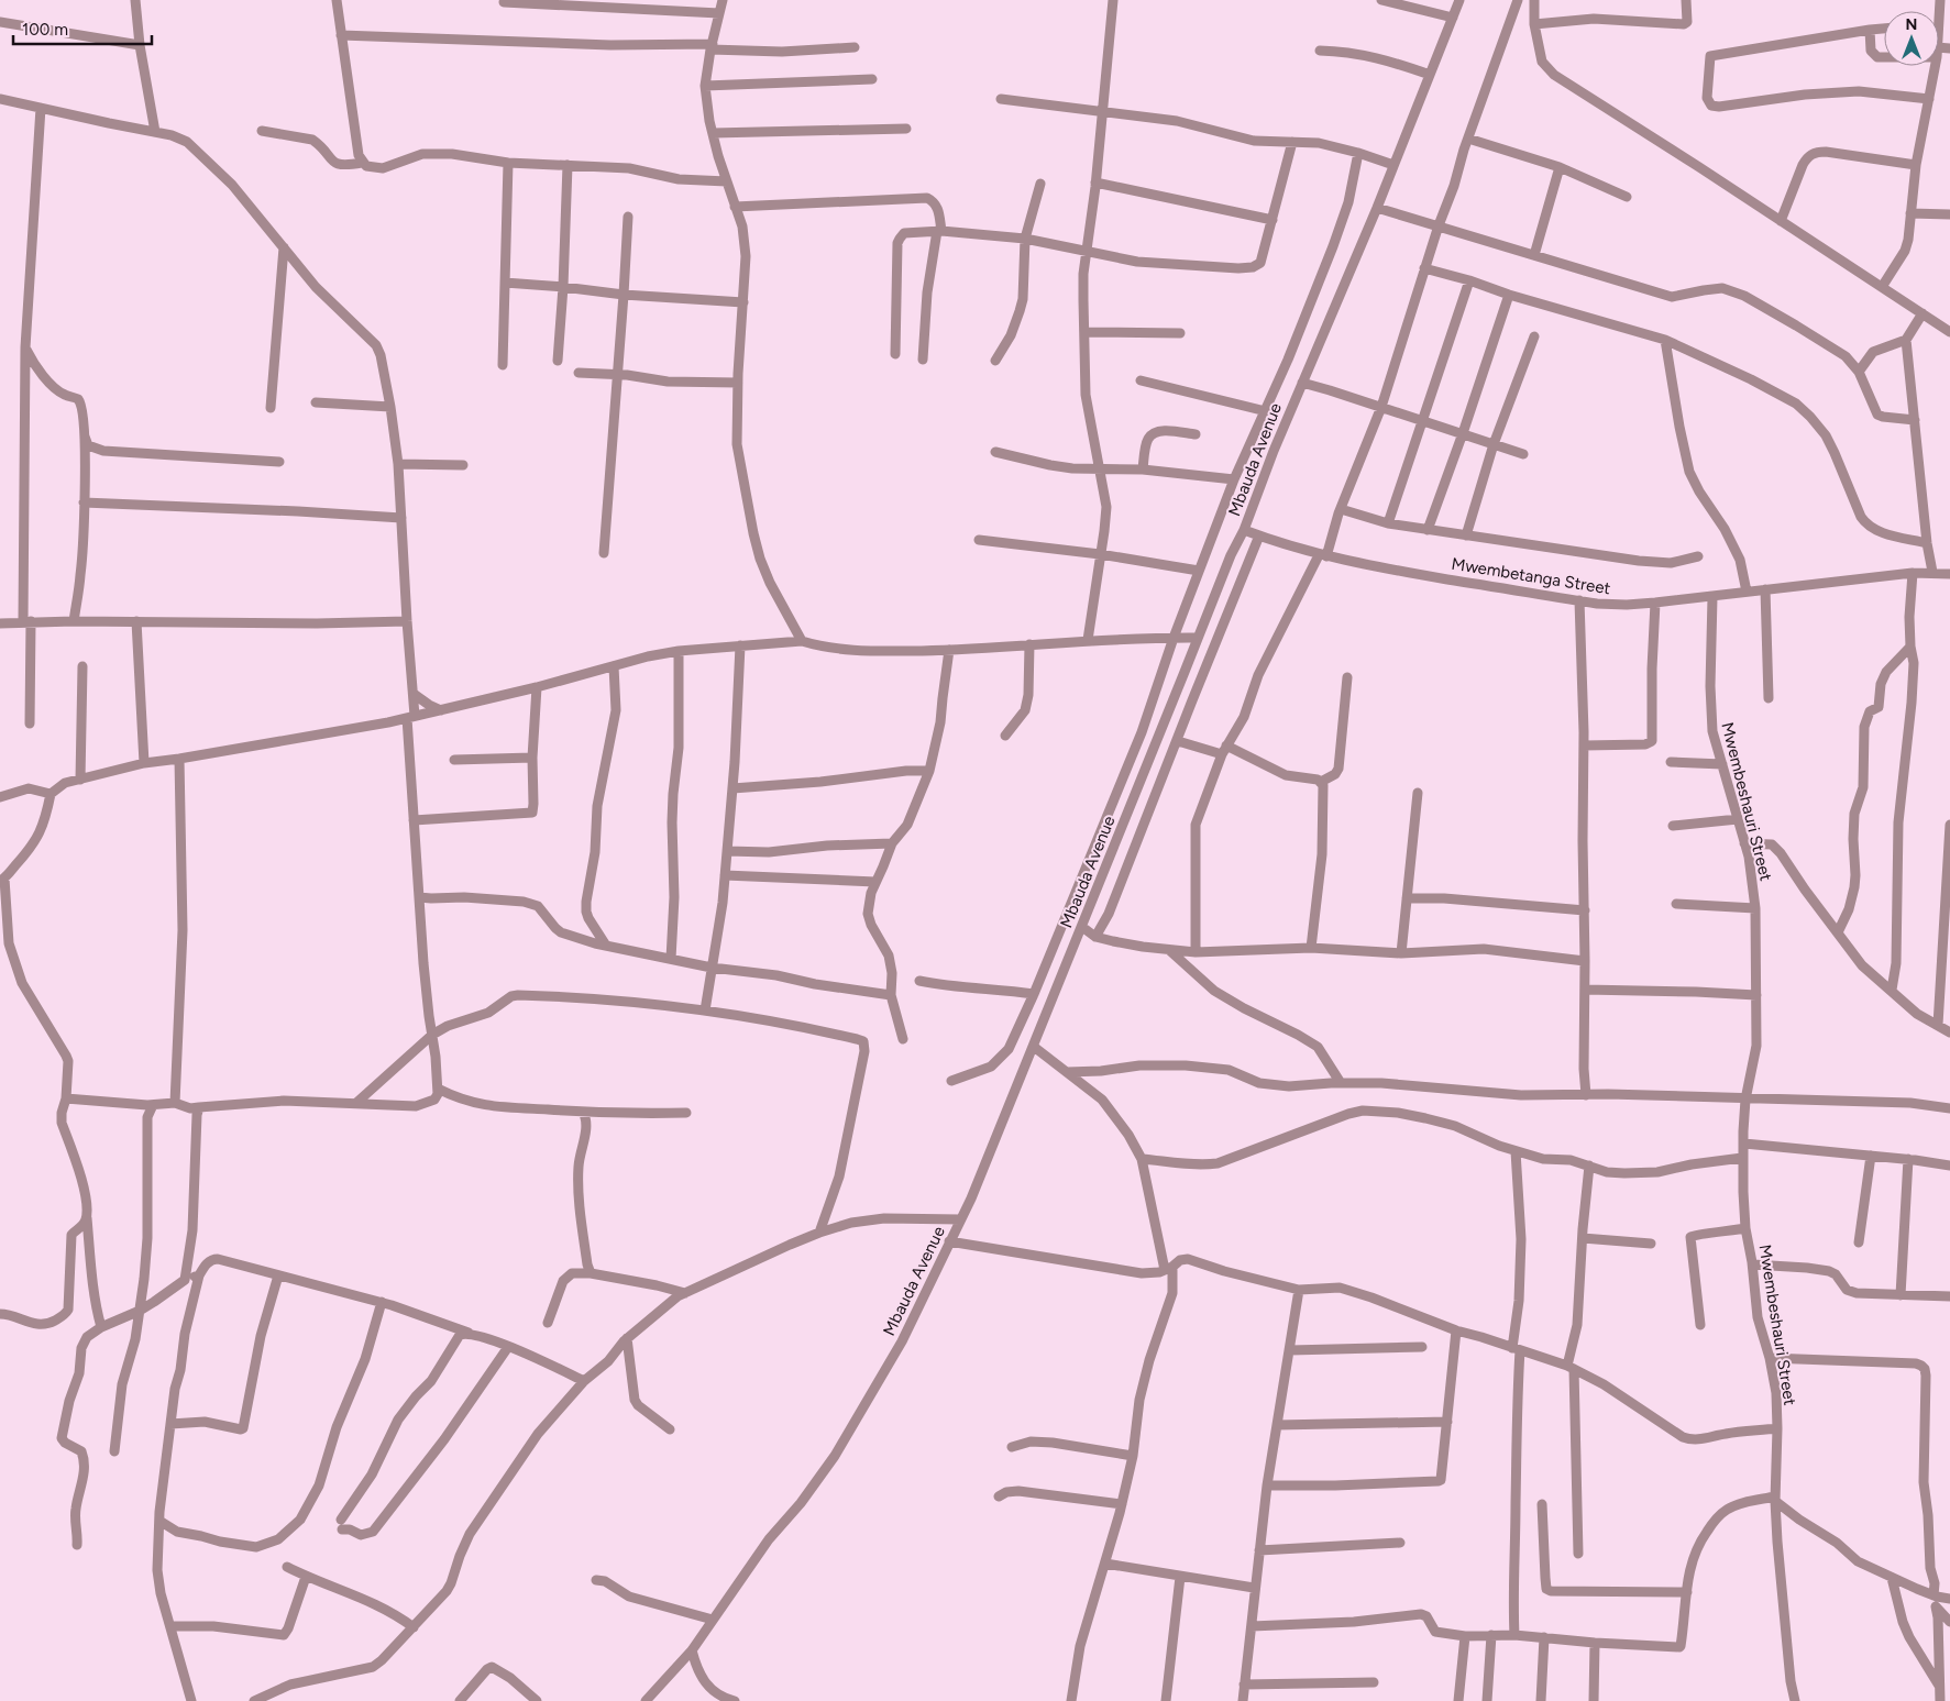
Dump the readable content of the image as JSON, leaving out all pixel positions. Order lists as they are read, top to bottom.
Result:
{
  "streets": {
    "street": ["Mbauda Avenue", "Mwembetanga Street", "Mwembeshauri Street"]
  },
  "crossings": [
    ["Mbauda Avenue", "Mwembetanga Street"],
    ["Mwembetanga Street", "Mwembeshauri Street"]
  ],
  "scale_bar": "100 m",
  "north": "top"
}
